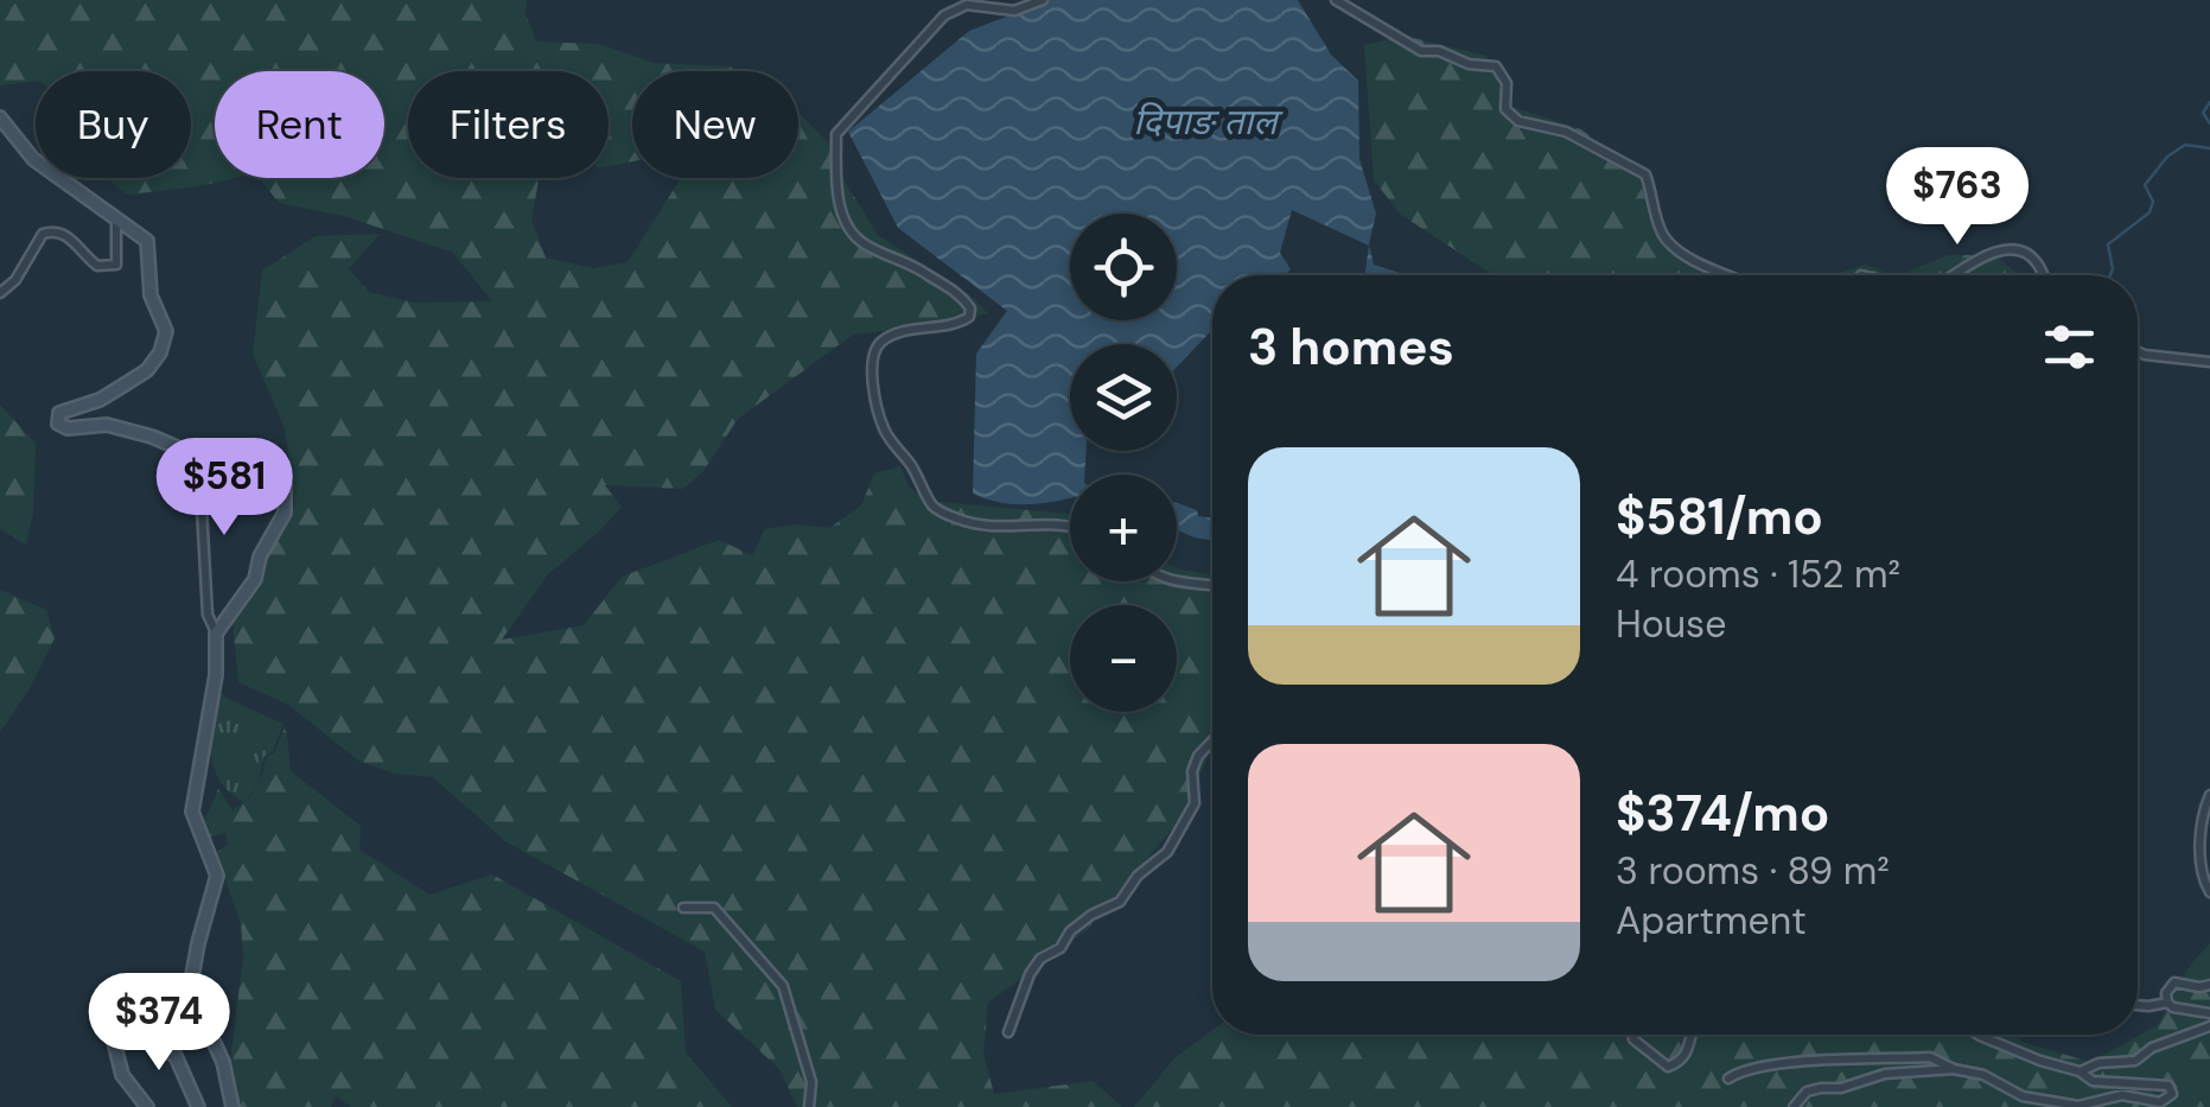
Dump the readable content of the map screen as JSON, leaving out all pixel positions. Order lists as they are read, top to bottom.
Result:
{
  "water": ["दिपाङ ताल"],
  "page": {
    "chip": [
      "Buy",
      "Rent",
      "Filters",
      "New"
    ],
    "price": ["$763", "$581", "$374"],
    "map_buttons": ["+", "−"],
    "heading": "3 homes",
    "list": [
      {
        "name": "$581/mo",
        "note": "4 rooms · 152 m² · House"
      },
      {
        "name": "$374/mo",
        "note": "3 rooms · 89 m² · Apartment"
      }
    ]
  }
}
